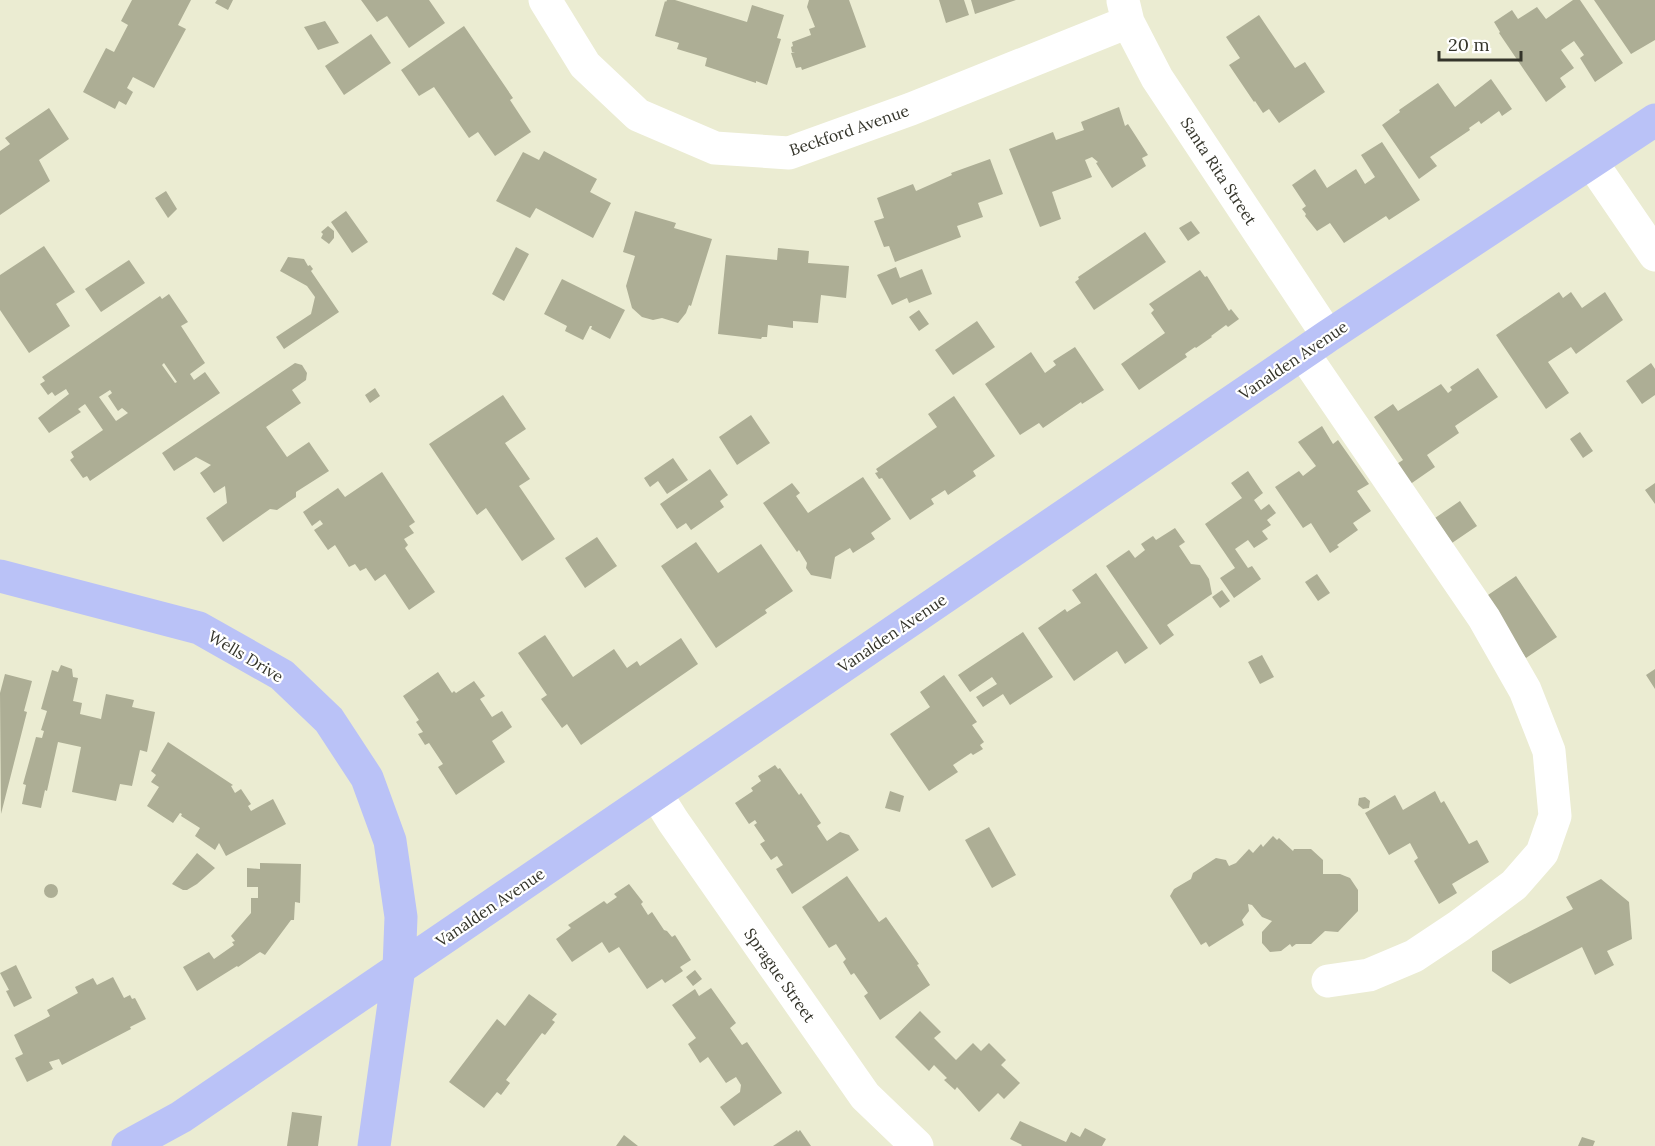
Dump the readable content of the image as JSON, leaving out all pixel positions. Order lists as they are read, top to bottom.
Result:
{
  "streets": {
    "main road": ["Vanalden Avenue", "Wells Drive"],
    "street": ["Beckford Avenue", "Santa Rita Street", "Sprague Street"]
  },
  "crossings": [
    ["Beckford Avenue", "Santa Rita Street"],
    ["Santa Rita Street", "Vanalden Avenue"],
    ["Vanalden Avenue", "Wells Drive"],
    ["Vanalden Avenue", "Sprague Street"]
  ],
  "scale_bar": "20 m"
}
